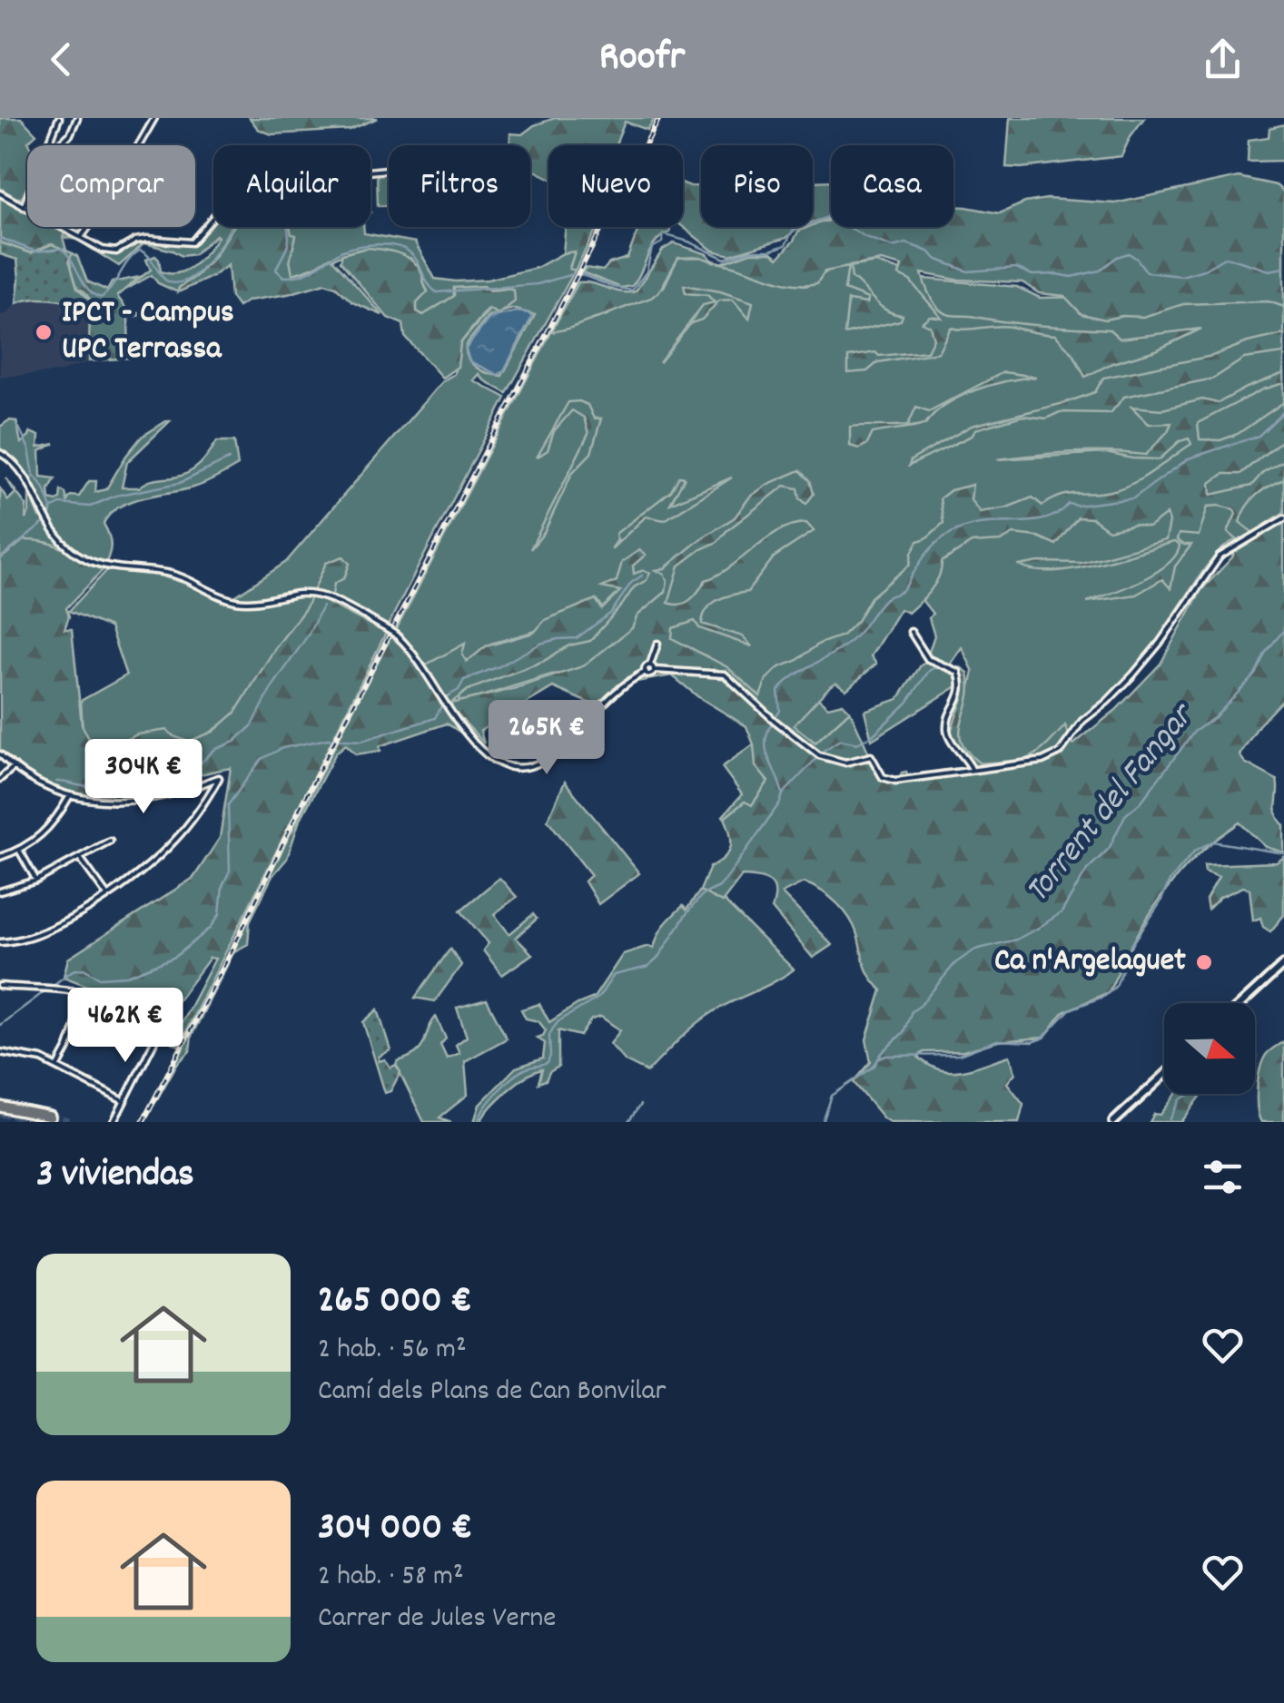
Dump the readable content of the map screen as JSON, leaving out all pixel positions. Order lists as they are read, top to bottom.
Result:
{
  "water": ["Torrent del Fangar"],
  "places": ["IPCT - Campus UPC Terrassa", "Ca n'Argelaguet"],
  "north": "right",
  "page": {
    "header": "Roofr",
    "chip": [
      "Comprar",
      "Alquilar",
      "Filtros",
      "Nuevo",
      "Piso",
      "Casa"
    ],
    "price": ["265K €", "304K €", "462K €"],
    "heading": "3 viviendas",
    "list": [
      {
        "name": "265 000 €",
        "note": "2 hab. · 56 m² · Camí dels Plans de Can Bonvilar"
      },
      {
        "name": "304 000 €",
        "note": "2 hab. · 58 m² · Carrer de Jules Verne"
      }
    ]
  }
}
